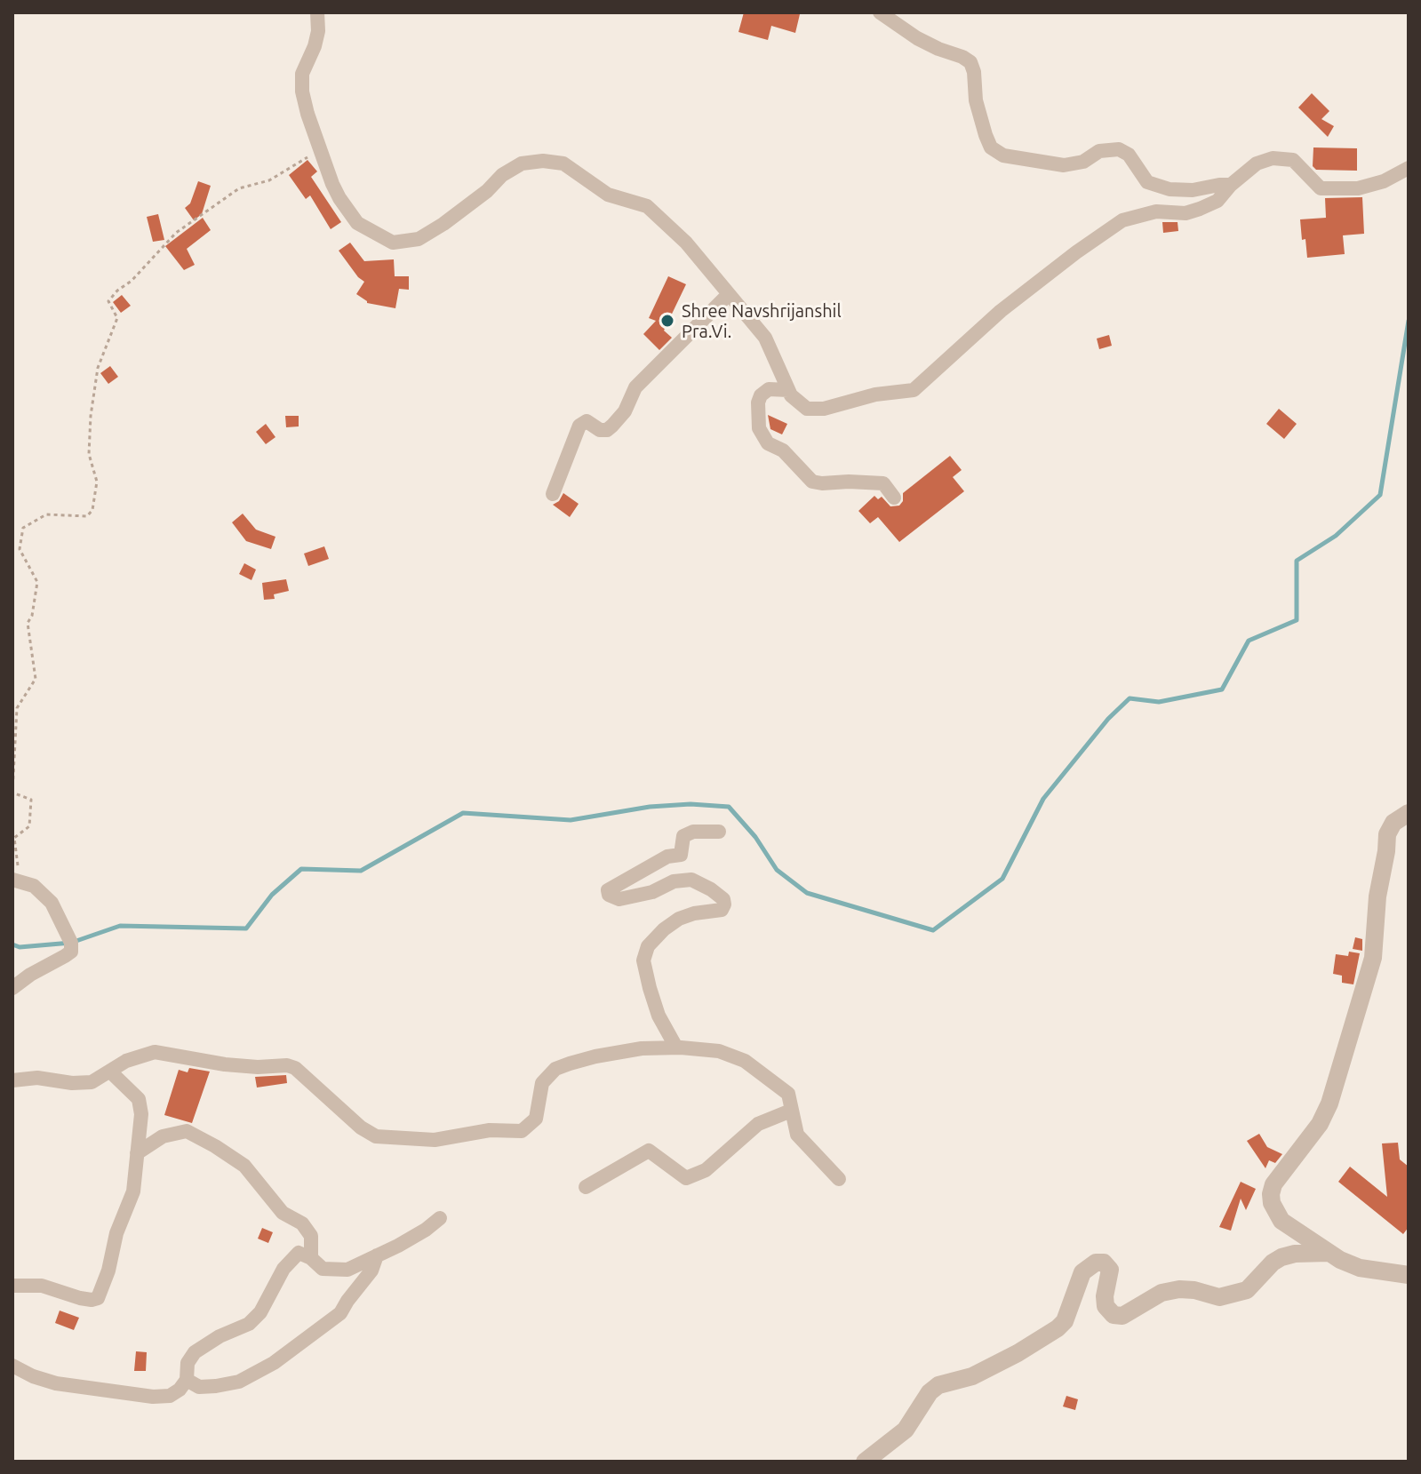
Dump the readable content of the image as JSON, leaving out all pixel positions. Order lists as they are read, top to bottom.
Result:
{
  "places": ["Shree Navshrijanshil Pra.Vi."]
}
